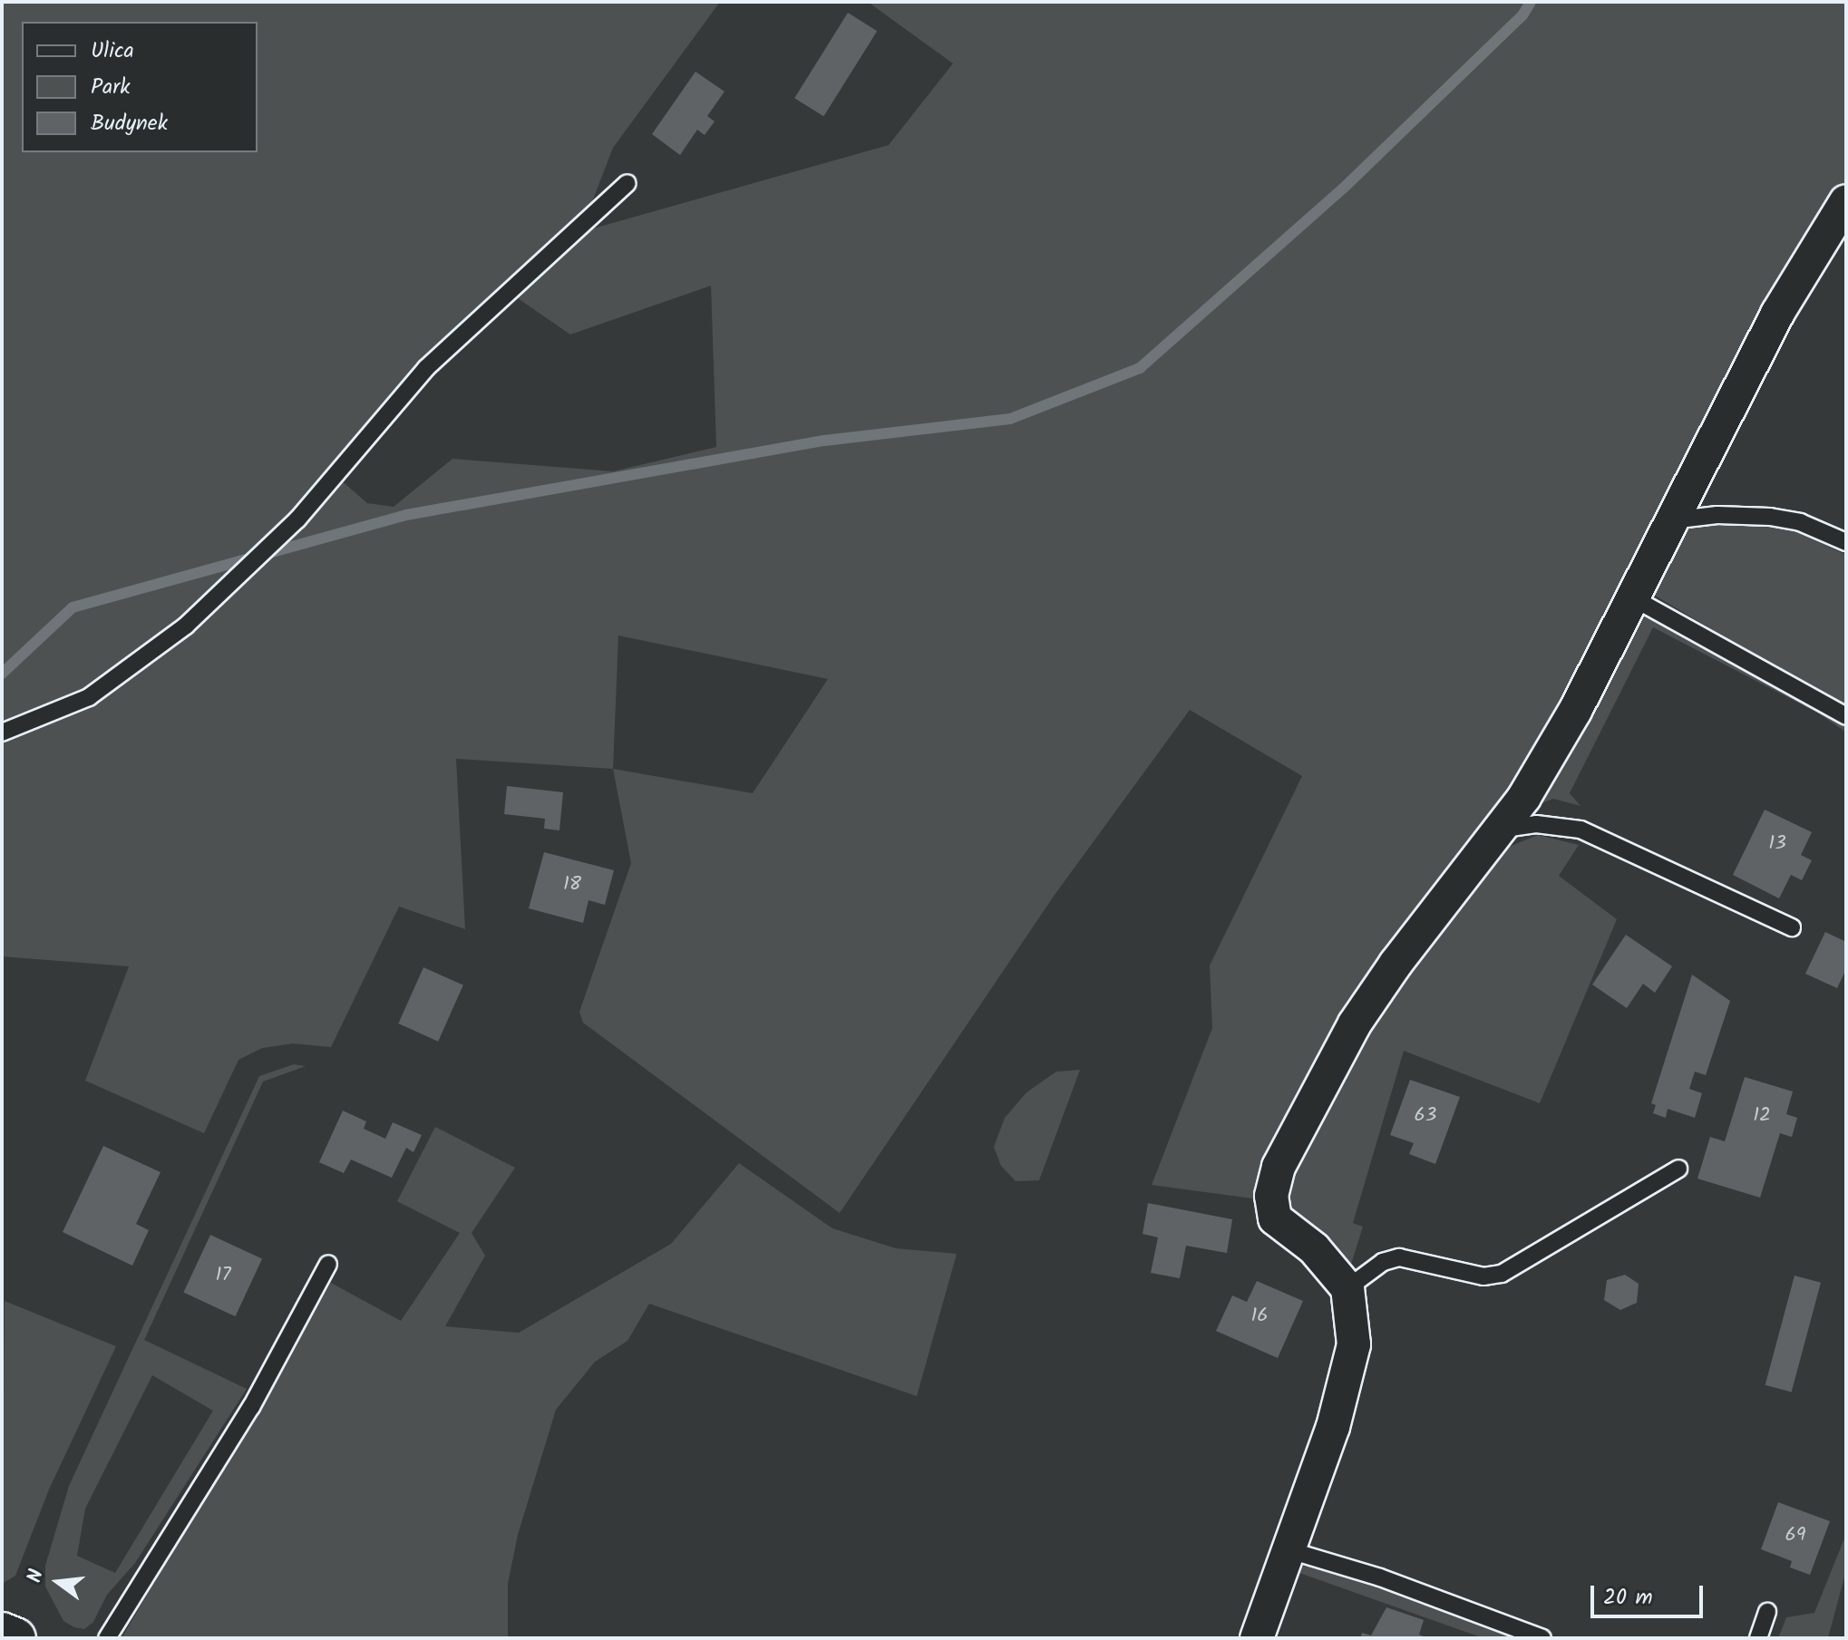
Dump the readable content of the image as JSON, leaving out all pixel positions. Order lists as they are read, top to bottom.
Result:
{
  "house_numbers": [
    "13",
    "18",
    "63",
    "12",
    "17",
    "16",
    "69"
  ],
  "legend": ["Ulica", "Park", "Budynek"],
  "scale_bar": "20 m",
  "north": "left"
}
